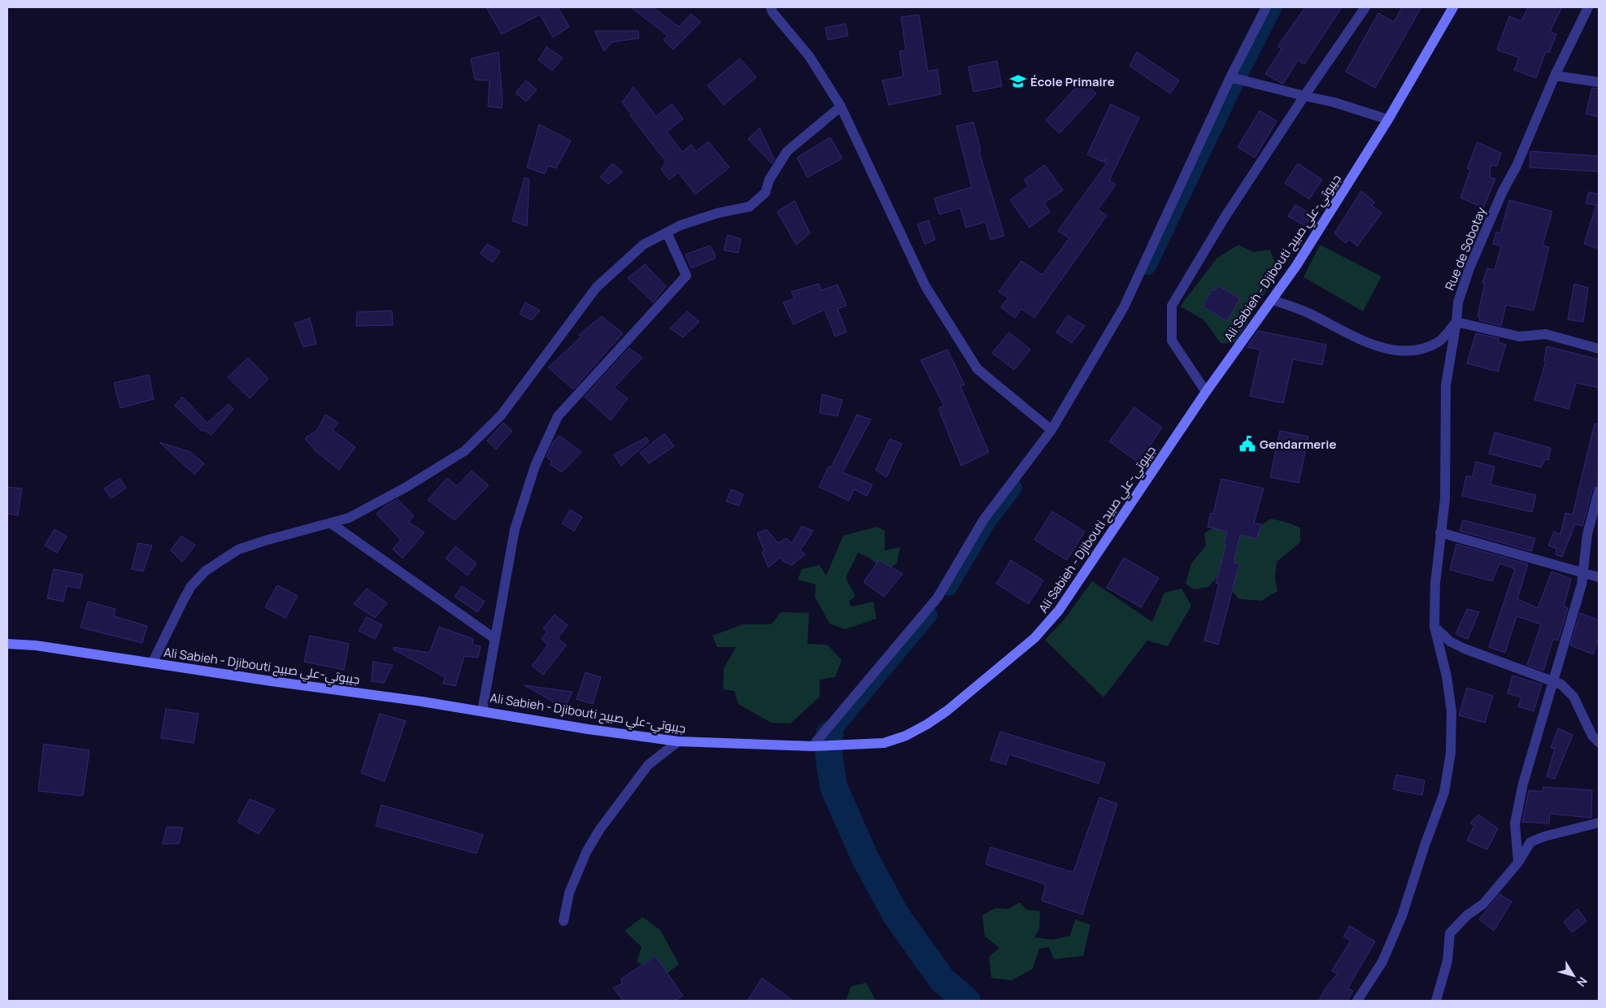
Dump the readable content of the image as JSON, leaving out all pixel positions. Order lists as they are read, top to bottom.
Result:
{
  "streets": {
    "main road": ["Ali Sabieh - Djibouti جيبوتي-علي صبيح"],
    "street": ["Rue de Sobotay"]
  },
  "places": {
    "school or university": ["École Primaire"],
    "public building": ["Gendarmerie"]
  },
  "north": "bottom right"
}
